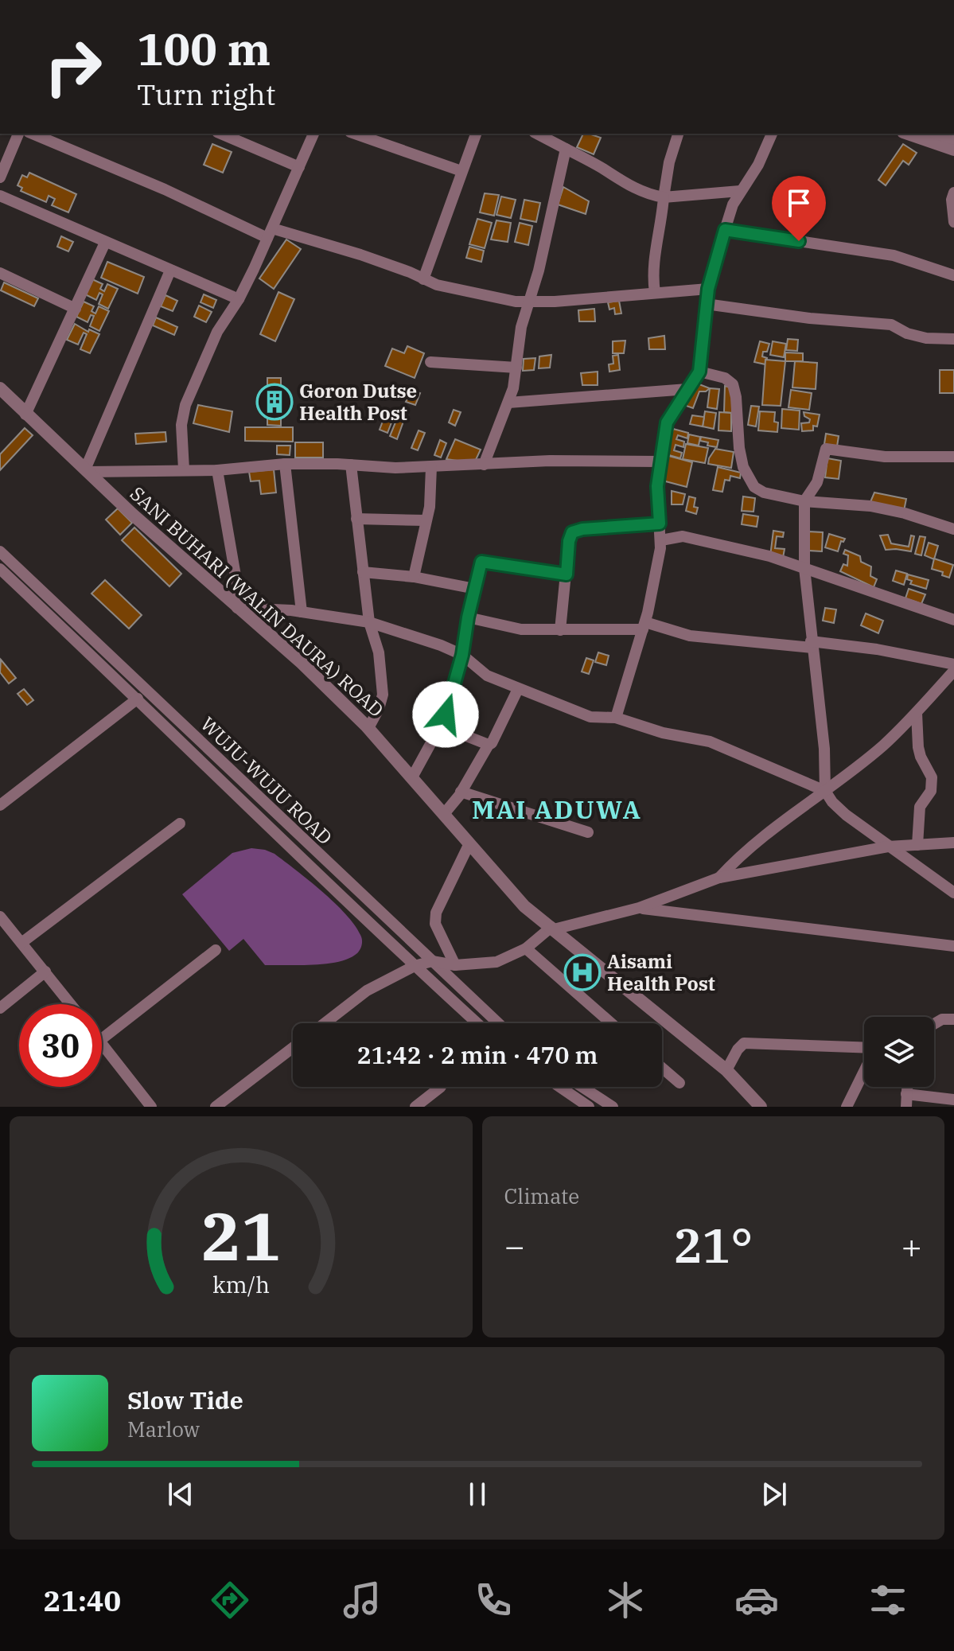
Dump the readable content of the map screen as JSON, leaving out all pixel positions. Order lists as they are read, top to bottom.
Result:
{
  "streets": {
    "street": ["SANI BUHARI (WALIN DAURA) ROAD", "WUJU-WUJU ROAD"]
  },
  "districts": ["MAI ADUWA"],
  "places": {
    "building": ["Goron Dutse Health Post"],
    "hospital": ["Aisami Health Post"]
  },
  "page": {
    "turn": ["100 m", "Turn right"],
    "limit": "30",
    "trip": "21:42 · 2 min · 470 m",
    "tile": "Climate",
    "heat": ["−", "21°", "+"],
    "song": ["Slow Tide", "Marlow"],
    "tabs": "21:40",
    "gauge": ["21", "km/h"]
  }
}
